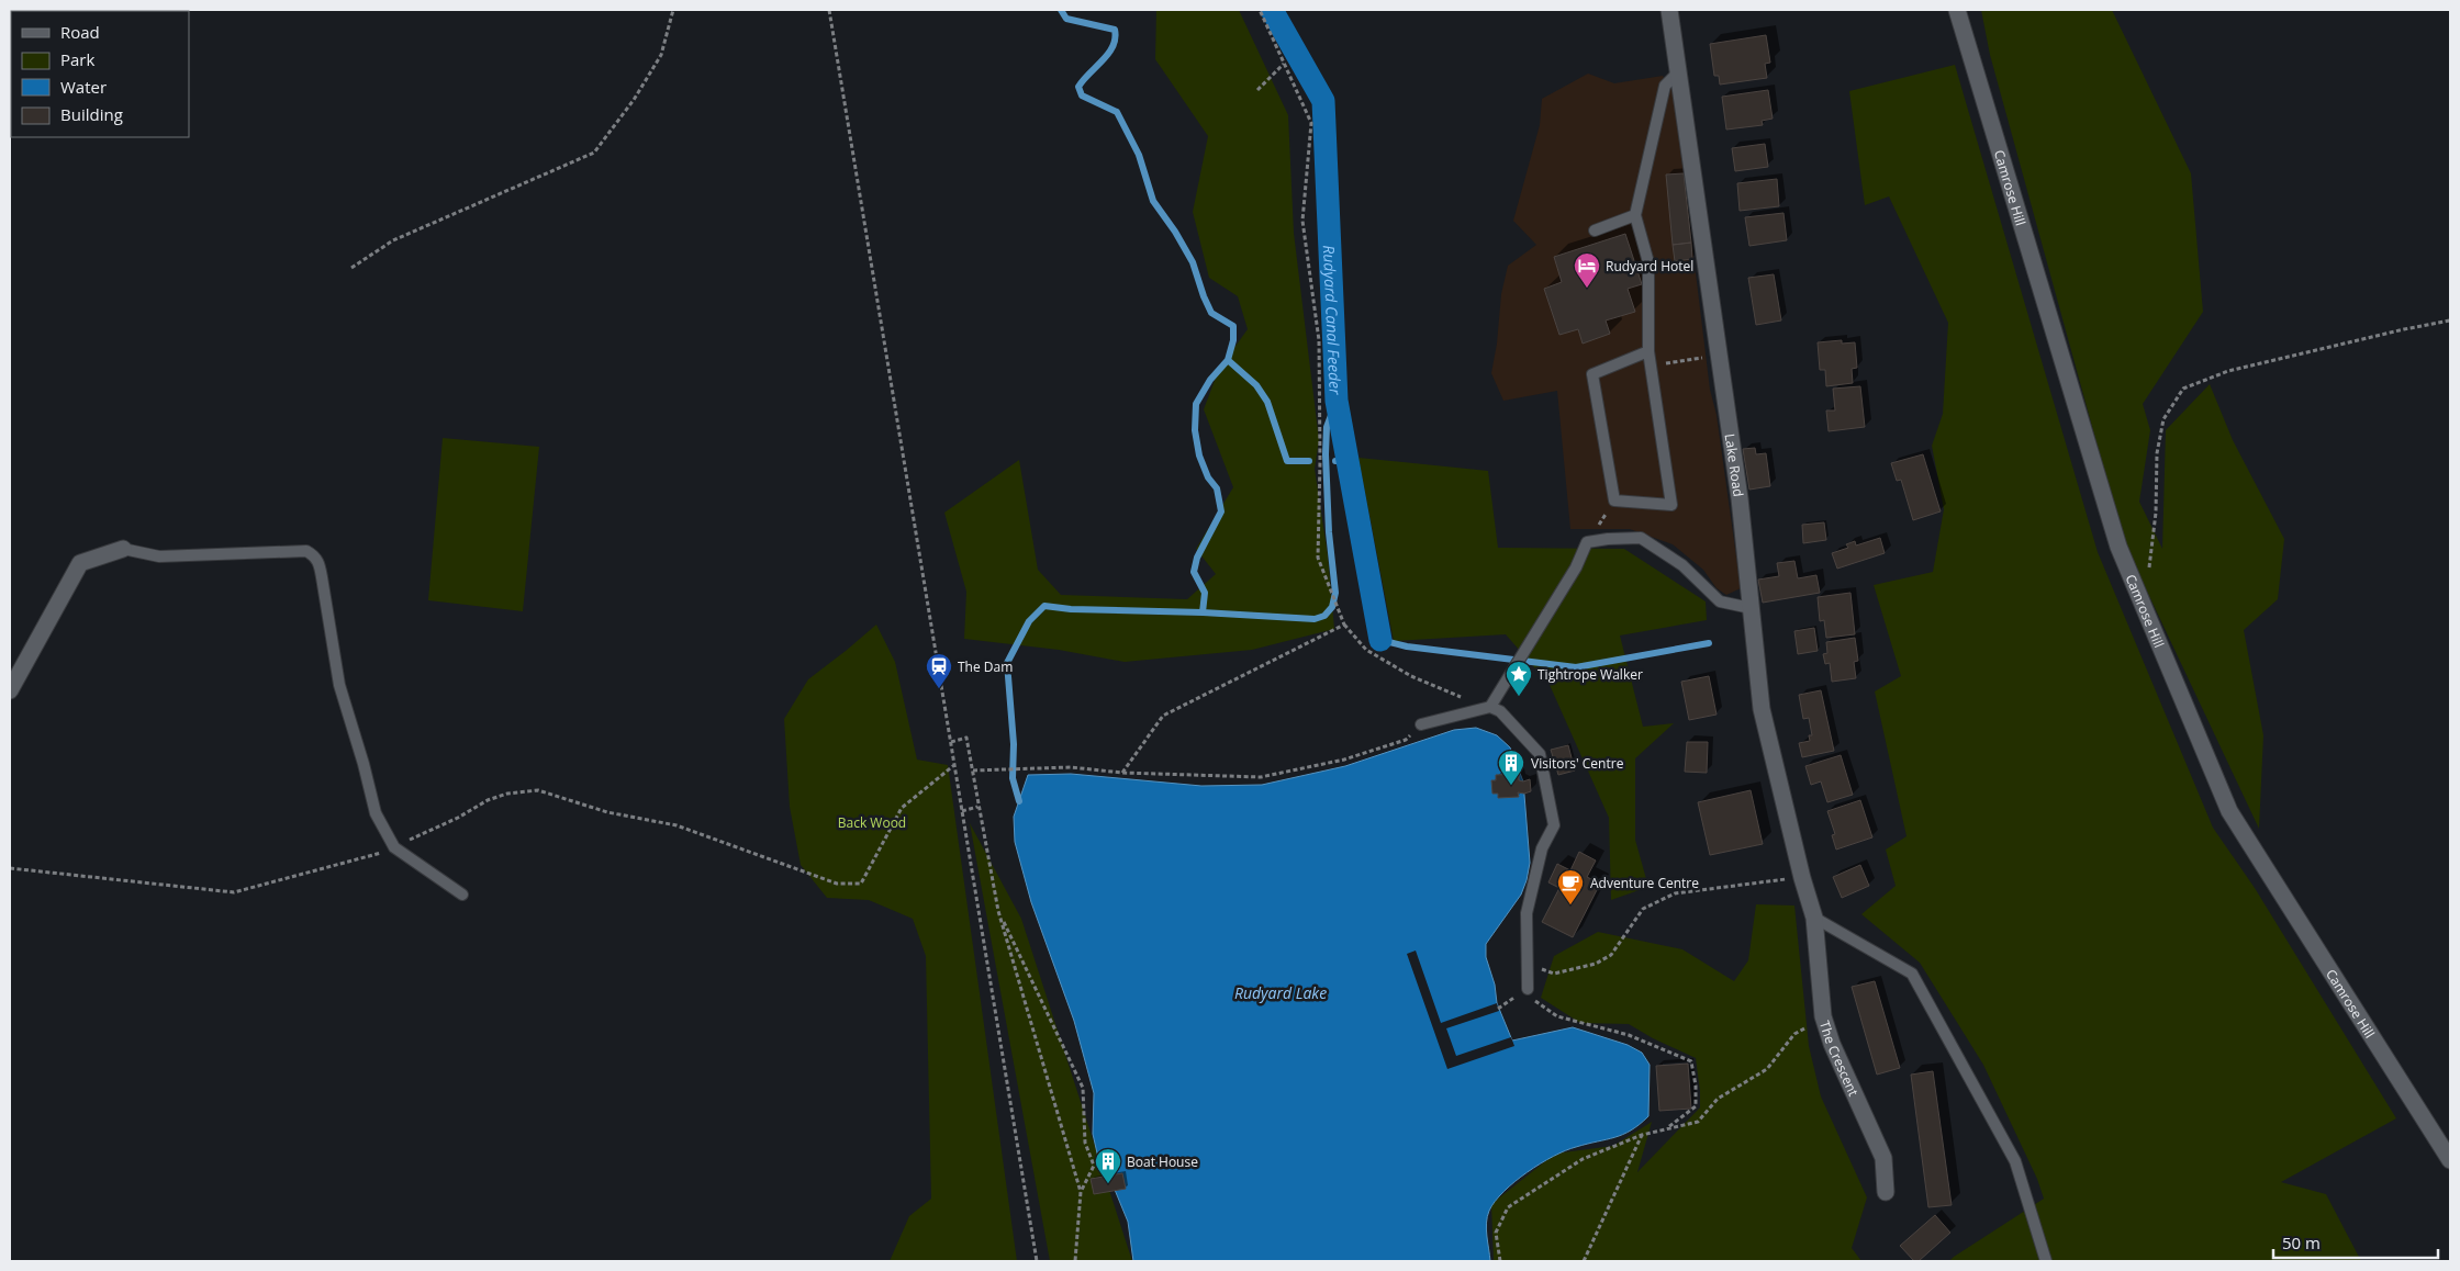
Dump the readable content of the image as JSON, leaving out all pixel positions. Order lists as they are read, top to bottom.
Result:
{
  "streets": {
    "street": ["Camrose Hill", "Lake Road", "The Crescent"]
  },
  "crossings": [
    ["Lake Road", "The Crescent"]
  ],
  "water": ["Rudyard Canal Feeder", "Rudyard Lake"],
  "parks": ["Back Wood"],
  "places": {
    "hotel": ["Rudyard Hotel"],
    "station": ["The Dam"],
    "place": ["Tightrope Walker"],
    "building": ["Visitors' Centre", "Boat House"],
    "cafe": ["Adventure Centre"]
  },
  "legend": [
    "Road",
    "Park",
    "Water",
    "Building"
  ],
  "scale_bar": "50 m"
}
